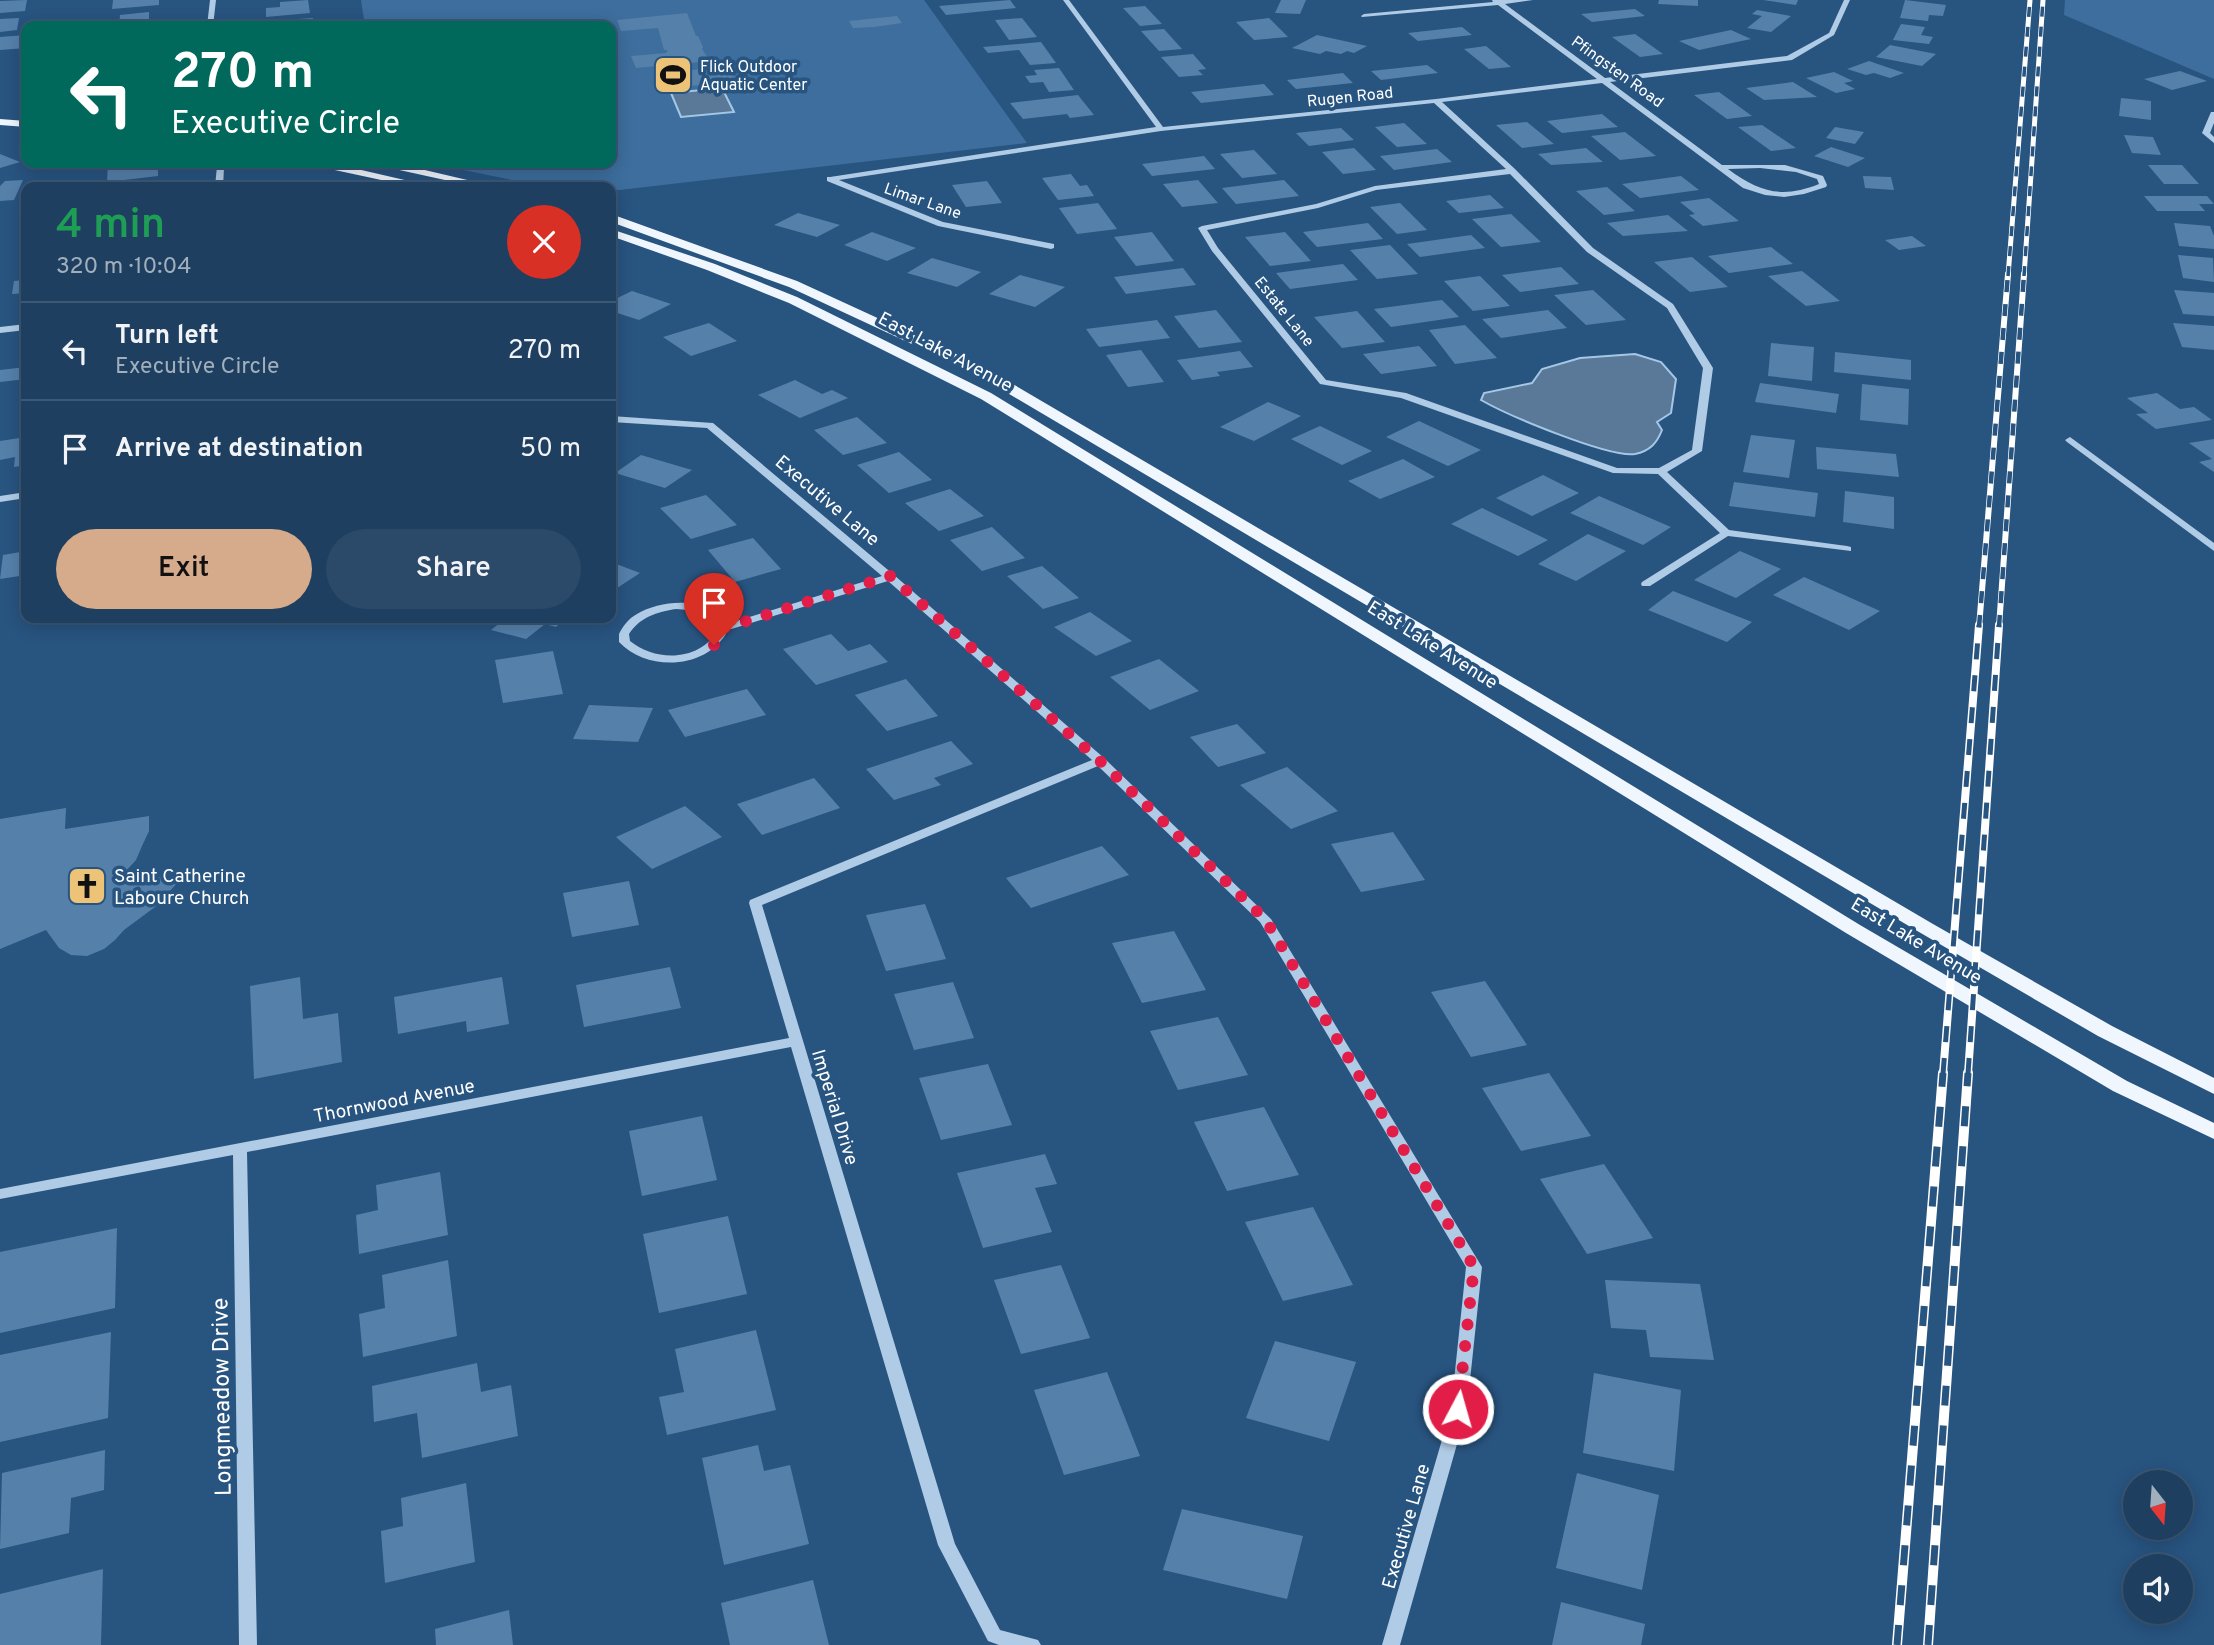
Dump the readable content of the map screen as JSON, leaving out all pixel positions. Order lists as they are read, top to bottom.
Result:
{
  "streets": {
    "main road": ["East Lake Avenue"],
    "street": [
      "Pfingsten Road",
      "Rugen Road",
      "Limar Lane",
      "Estate Lane",
      "Executive Lane",
      "Thornwood Avenue",
      "Imperial Drive",
      "Longmeadow Drive"
    ]
  },
  "crossings": [
    ["Pfingsten Road", "Rugen Road"],
    ["Rugen Road", "Limar Lane"],
    ["Rugen Road", "Estate Lane"],
    ["Executive Lane", "Imperial Drive"],
    ["Thornwood Avenue", "Imperial Drive"],
    ["Thornwood Avenue", "Longmeadow Drive"]
  ],
  "places": {
    "sports": ["Flick Outdoor Aquatic Center"],
    "church": ["Saint Catherine Laboure Church"]
  },
  "north": "bottom",
  "page": {
    "turn": ["270 m", "Executive Circle"],
    "heading": ["4 min", "320 m · 10:04"],
    "list": [
      {
        "name": "Turn left",
        "note": "Executive Circle",
        "value": "270 m"
      },
      {
        "name": "Arrive at destination",
        "value": "50 m"
      }
    ],
    "buttons": ["Exit", "Share"]
  }
}
